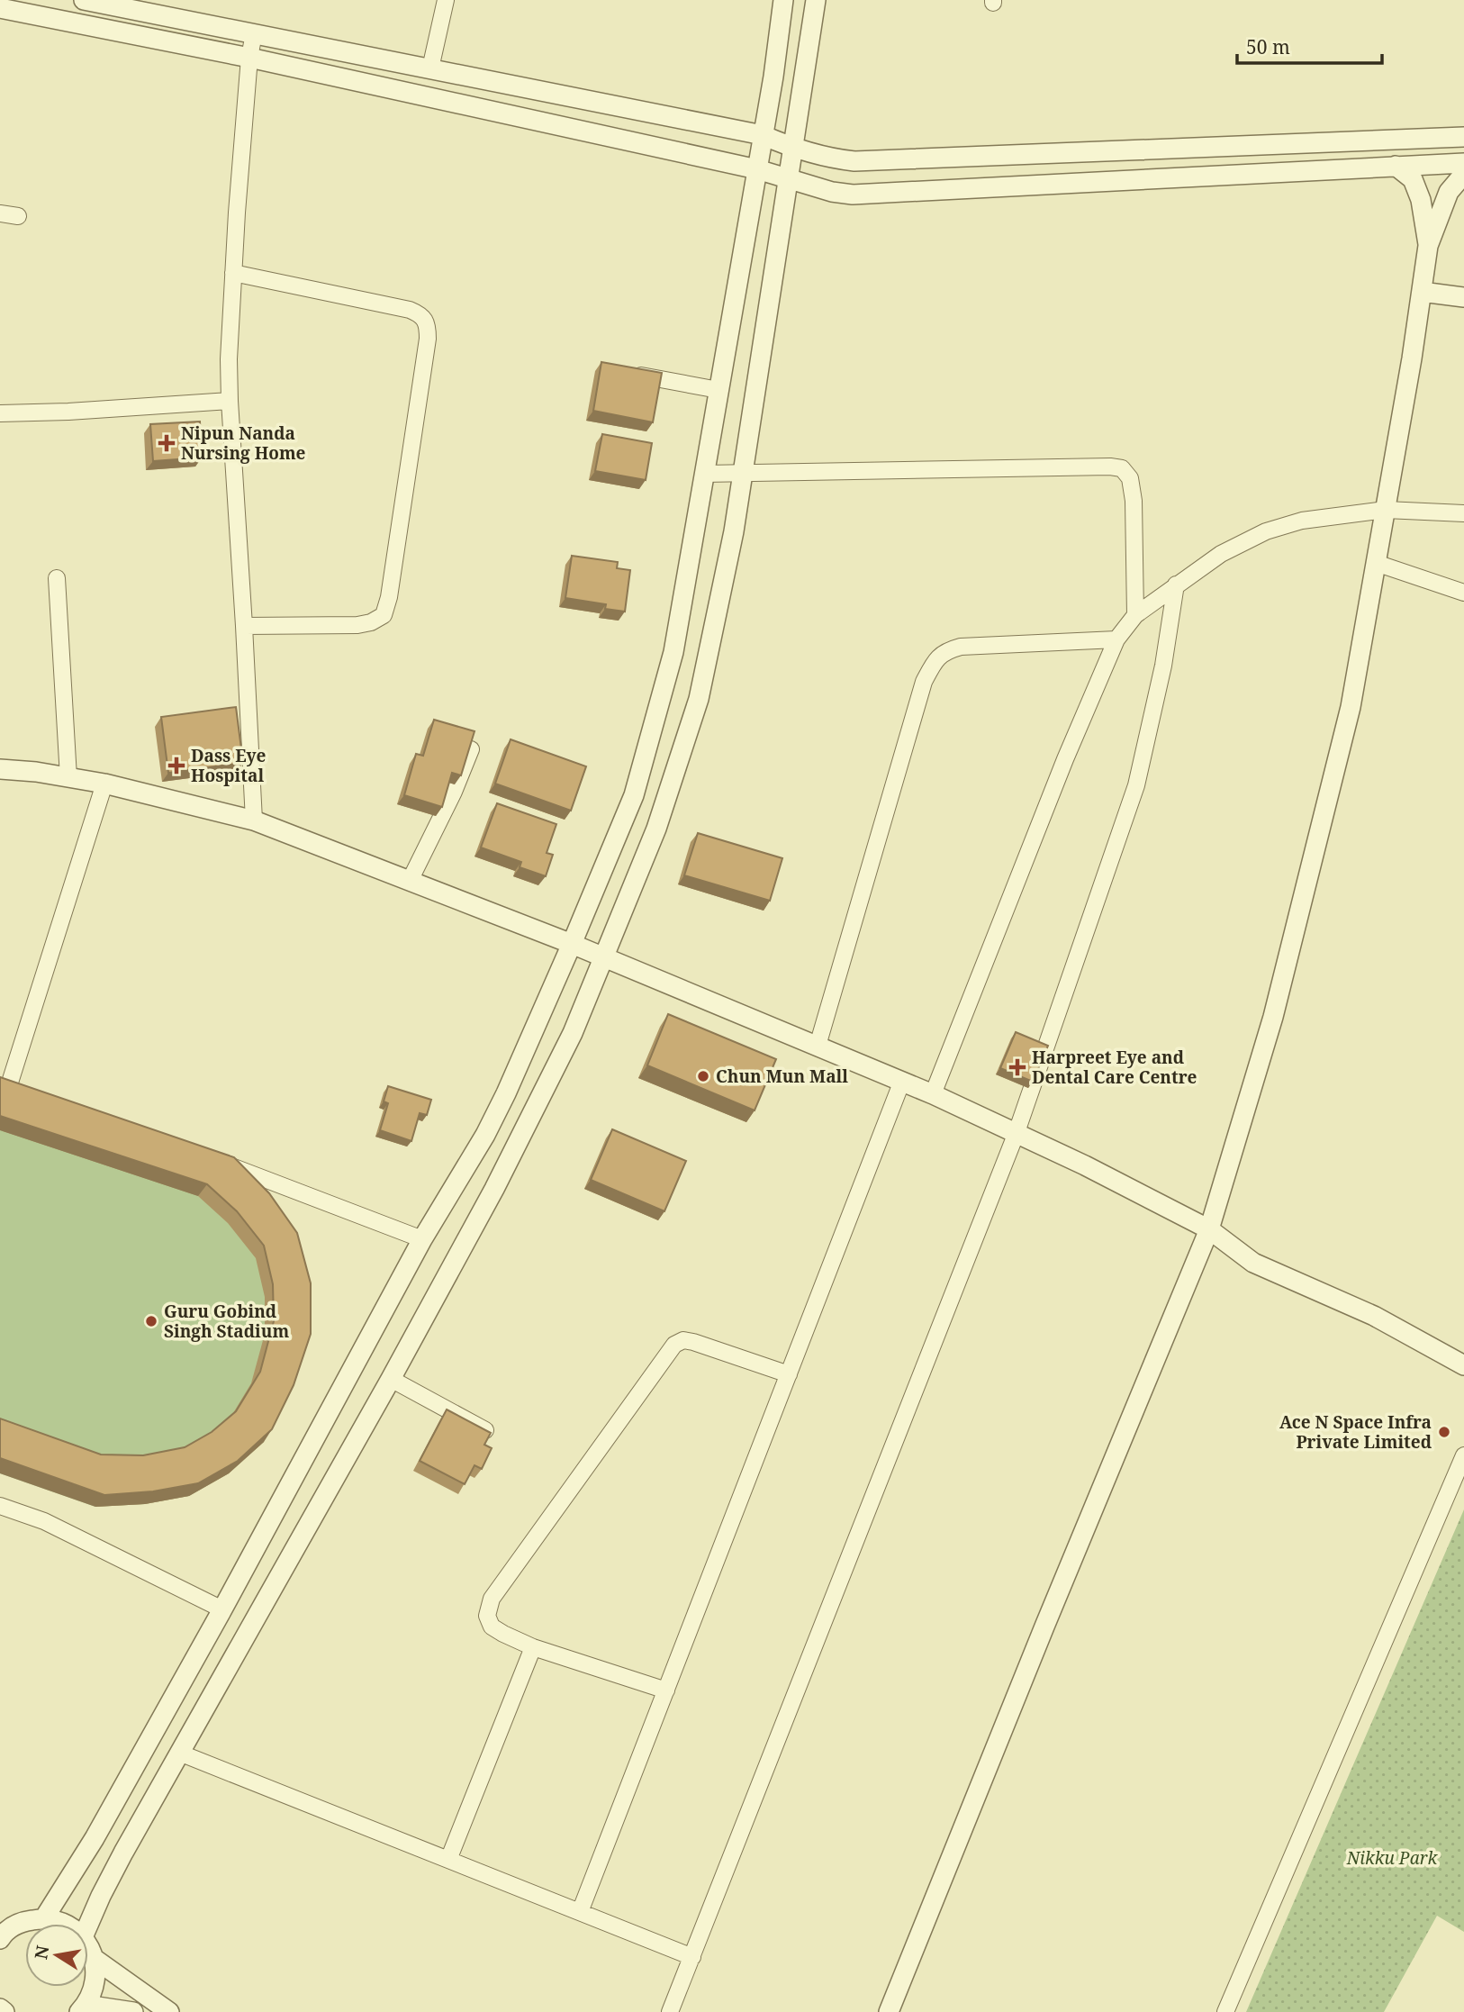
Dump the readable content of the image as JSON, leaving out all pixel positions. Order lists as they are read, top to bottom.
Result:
{
  "parks": ["Nikku Park"],
  "places": {
    "health": ["Nipun Nanda Nursing Home", "Dass Eye Hospital", "Harpreet Eye and Dental Care Centre"],
    "other": ["Chun Mun Mall", "Guru Gobind Singh Stadium", "Ace N Space Infra Private Limited"]
  },
  "scale_bar": "50 m",
  "north": "left"
}
